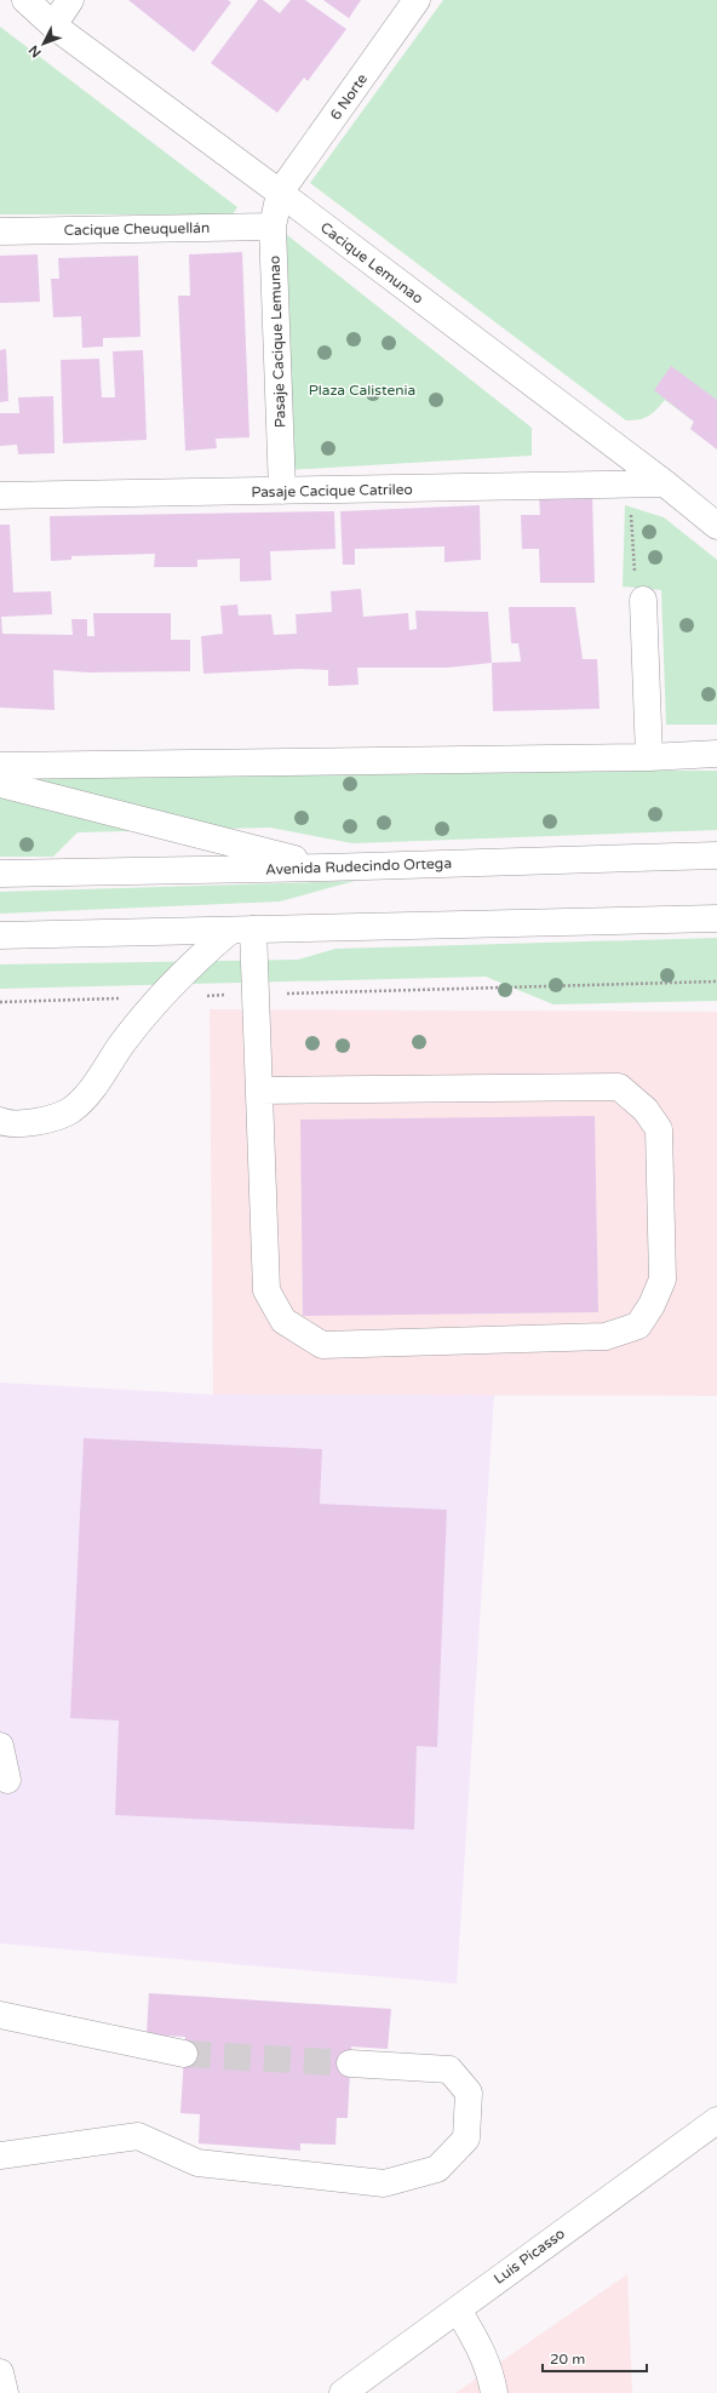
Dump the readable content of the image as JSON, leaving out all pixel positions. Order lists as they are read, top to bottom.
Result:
{
  "streets": {
    "street": [
      "6 Norte",
      "Cacique Cheuquellán",
      "Cacique Lemunao",
      "Pasaje Cacique Lemunao",
      "Pasaje Cacique Catrileo",
      "Avenida Rudecindo Ortega",
      "Luis Picasso"
    ]
  },
  "crossings": [
    ["6 Norte", "Cacique Lemunao"],
    ["6 Norte", "Pasaje Cacique Lemunao"],
    ["Cacique Cheuquellán", "Pasaje Cacique Lemunao"],
    ["Cacique Lemunao", "Pasaje Cacique Lemunao"],
    ["Cacique Lemunao", "Pasaje Cacique Catrileo"],
    ["Pasaje Cacique Lemunao", "Pasaje Cacique Catrileo"]
  ],
  "parks": ["Plaza Calistenia"],
  "scale_bar": "20 m",
  "north": "bottom left"
}
